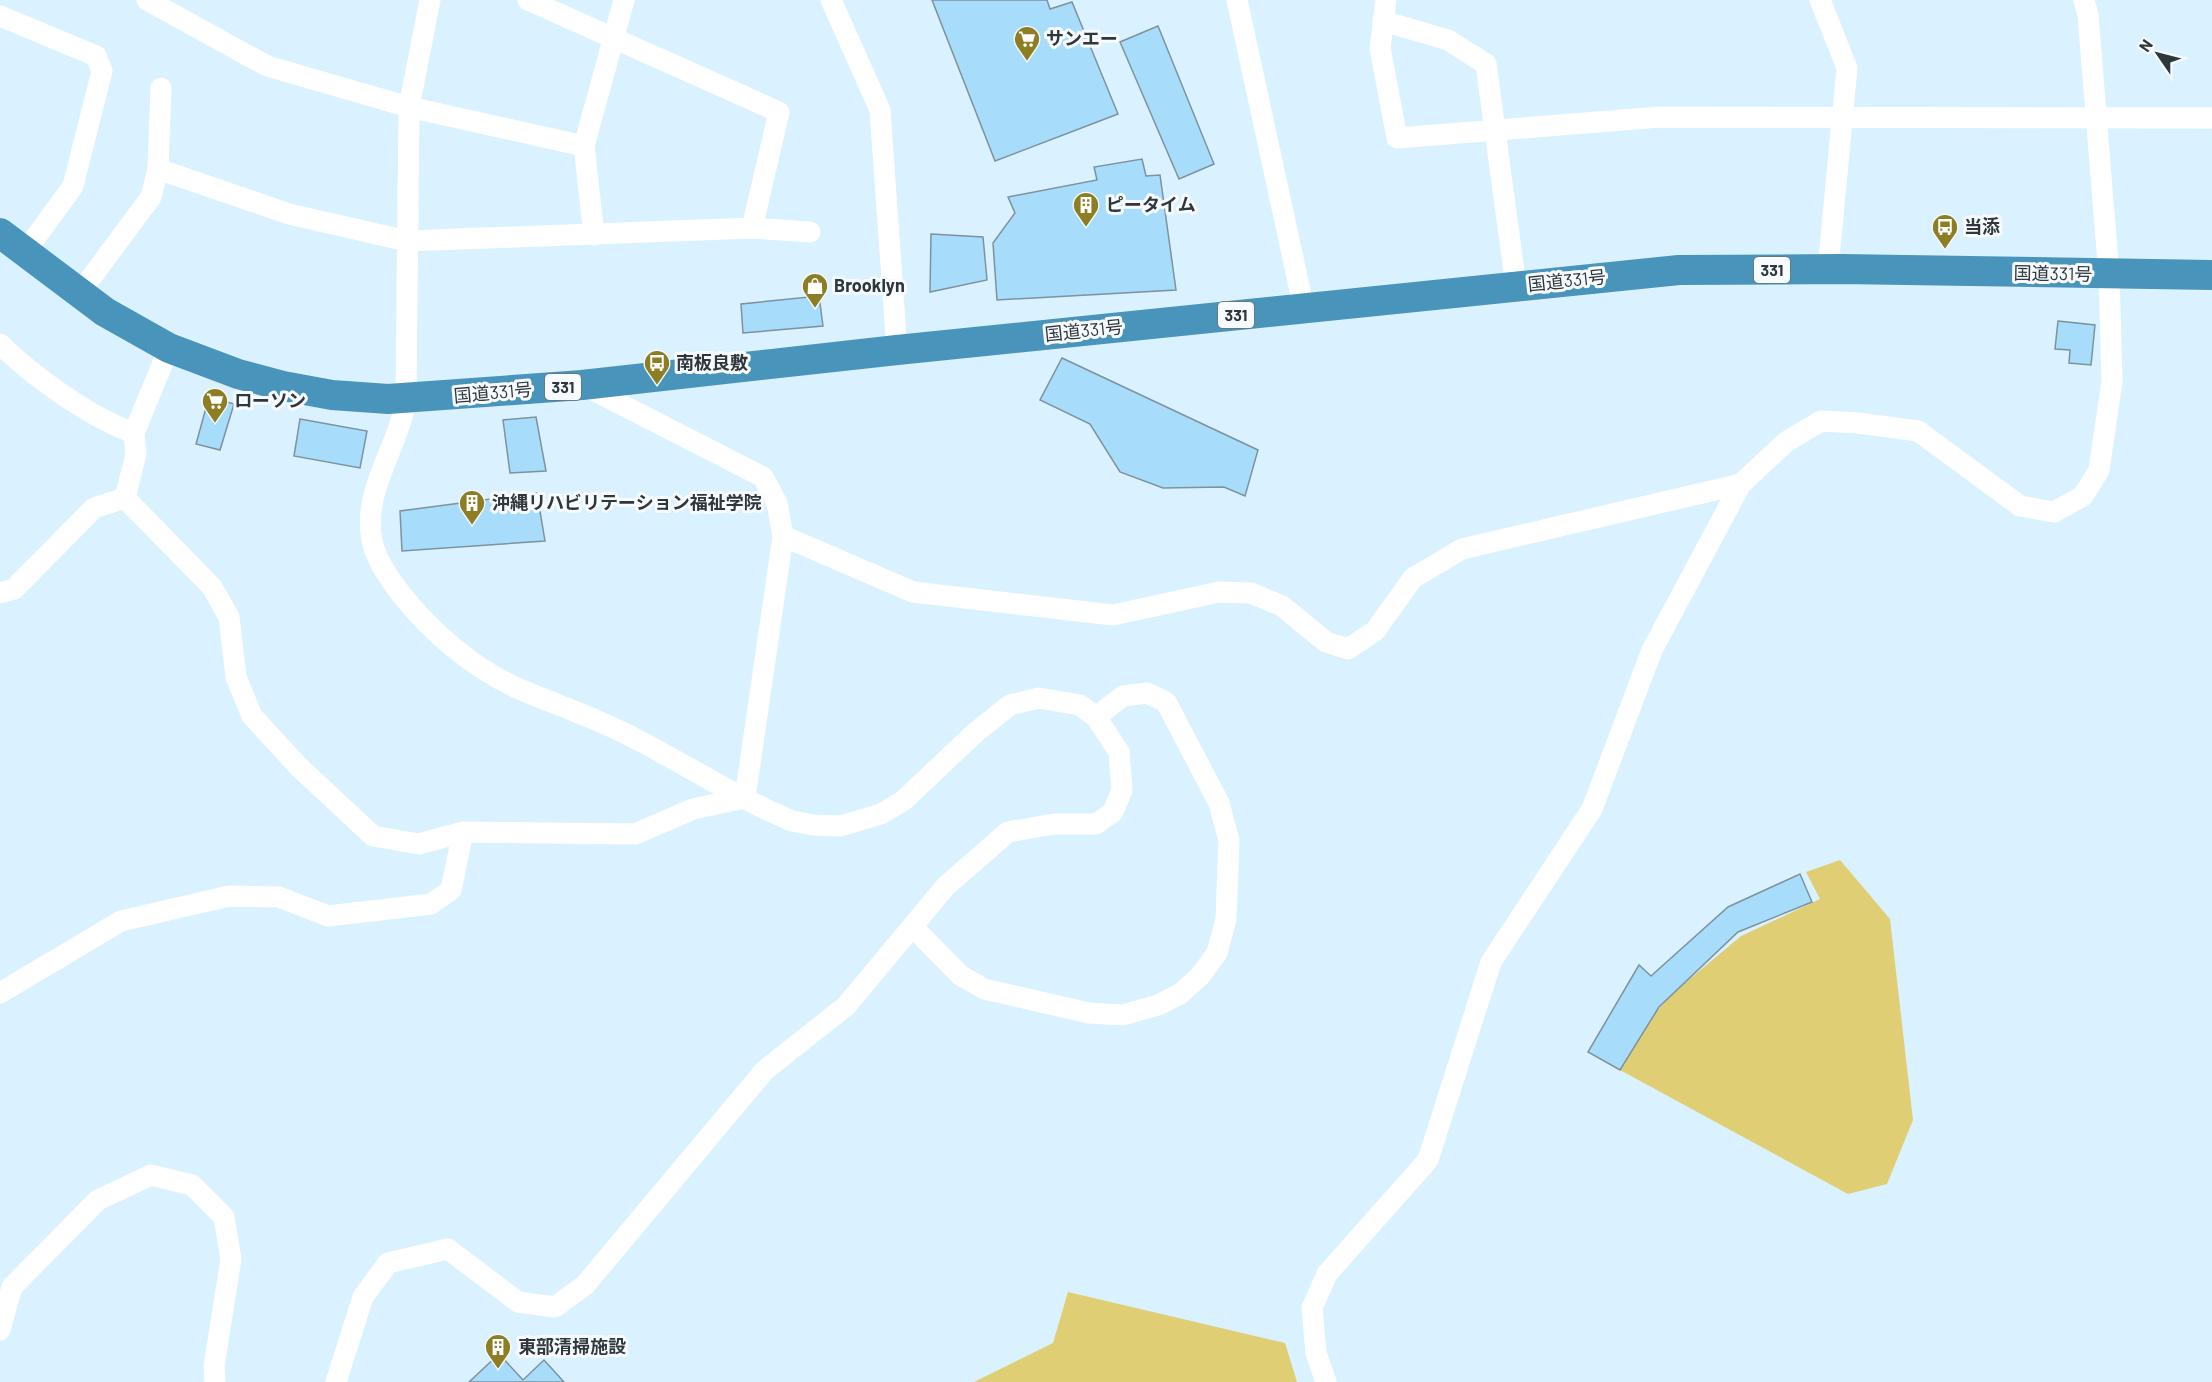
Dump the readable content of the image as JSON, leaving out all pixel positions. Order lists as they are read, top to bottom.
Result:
{
  "streets": {
    "highway": ["331", "国道331号"]
  },
  "places": {
    "supermarket": ["サンエー", "ローソン"],
    "building": ["ピータイム", "沖縄リハビリテーション福祉学院", "東部清掃施設"],
    "bus stop": ["当添", "南板良敷"],
    "shop": ["Brooklyn"]
  },
  "north": "top left"
}
